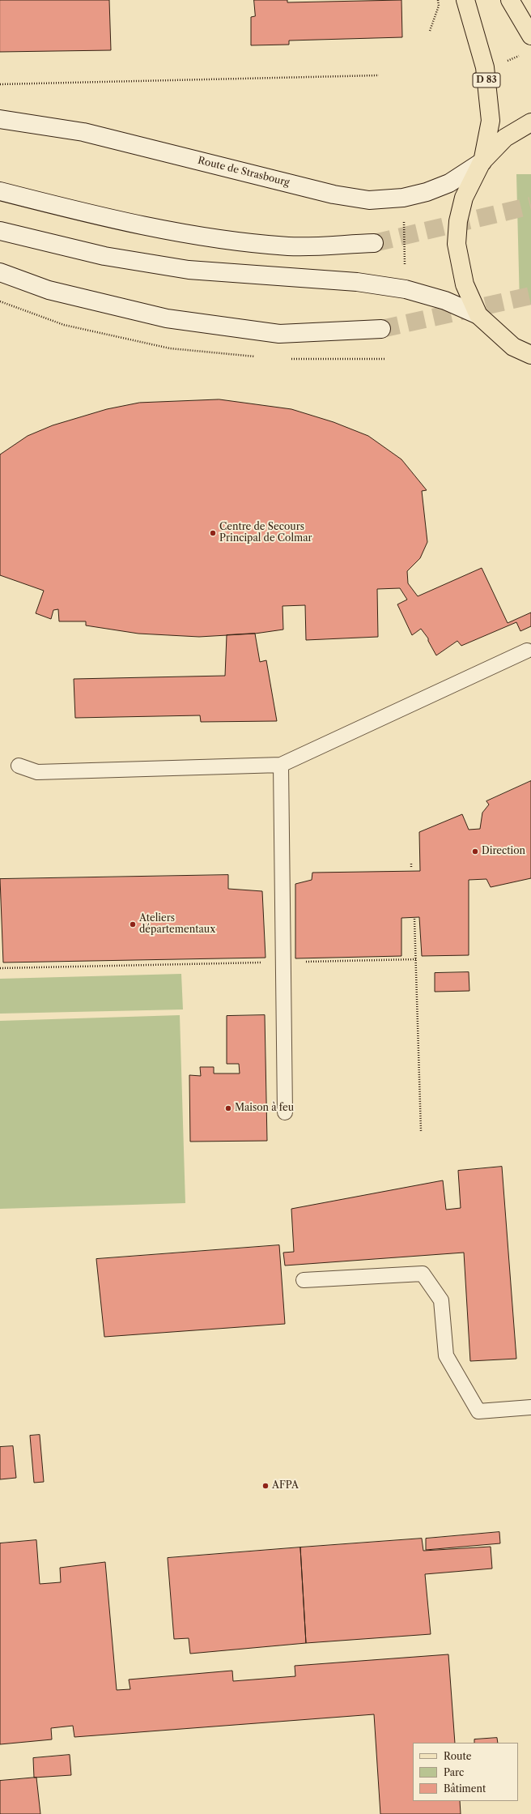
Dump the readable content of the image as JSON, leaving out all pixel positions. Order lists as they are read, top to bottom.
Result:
{
  "streets": {
    "main road": ["D 83", "Route de Strasbourg"]
  },
  "crossings": [
    ["D 83", "Route de Strasbourg"]
  ],
  "places": [
    "Centre de Secours Principal de Colmar",
    "Direction",
    "Ateliers départementaux",
    "Maison à feu",
    "AFPA"
  ],
  "legend": ["Route", "Parc", "Bâtiment"]
}
